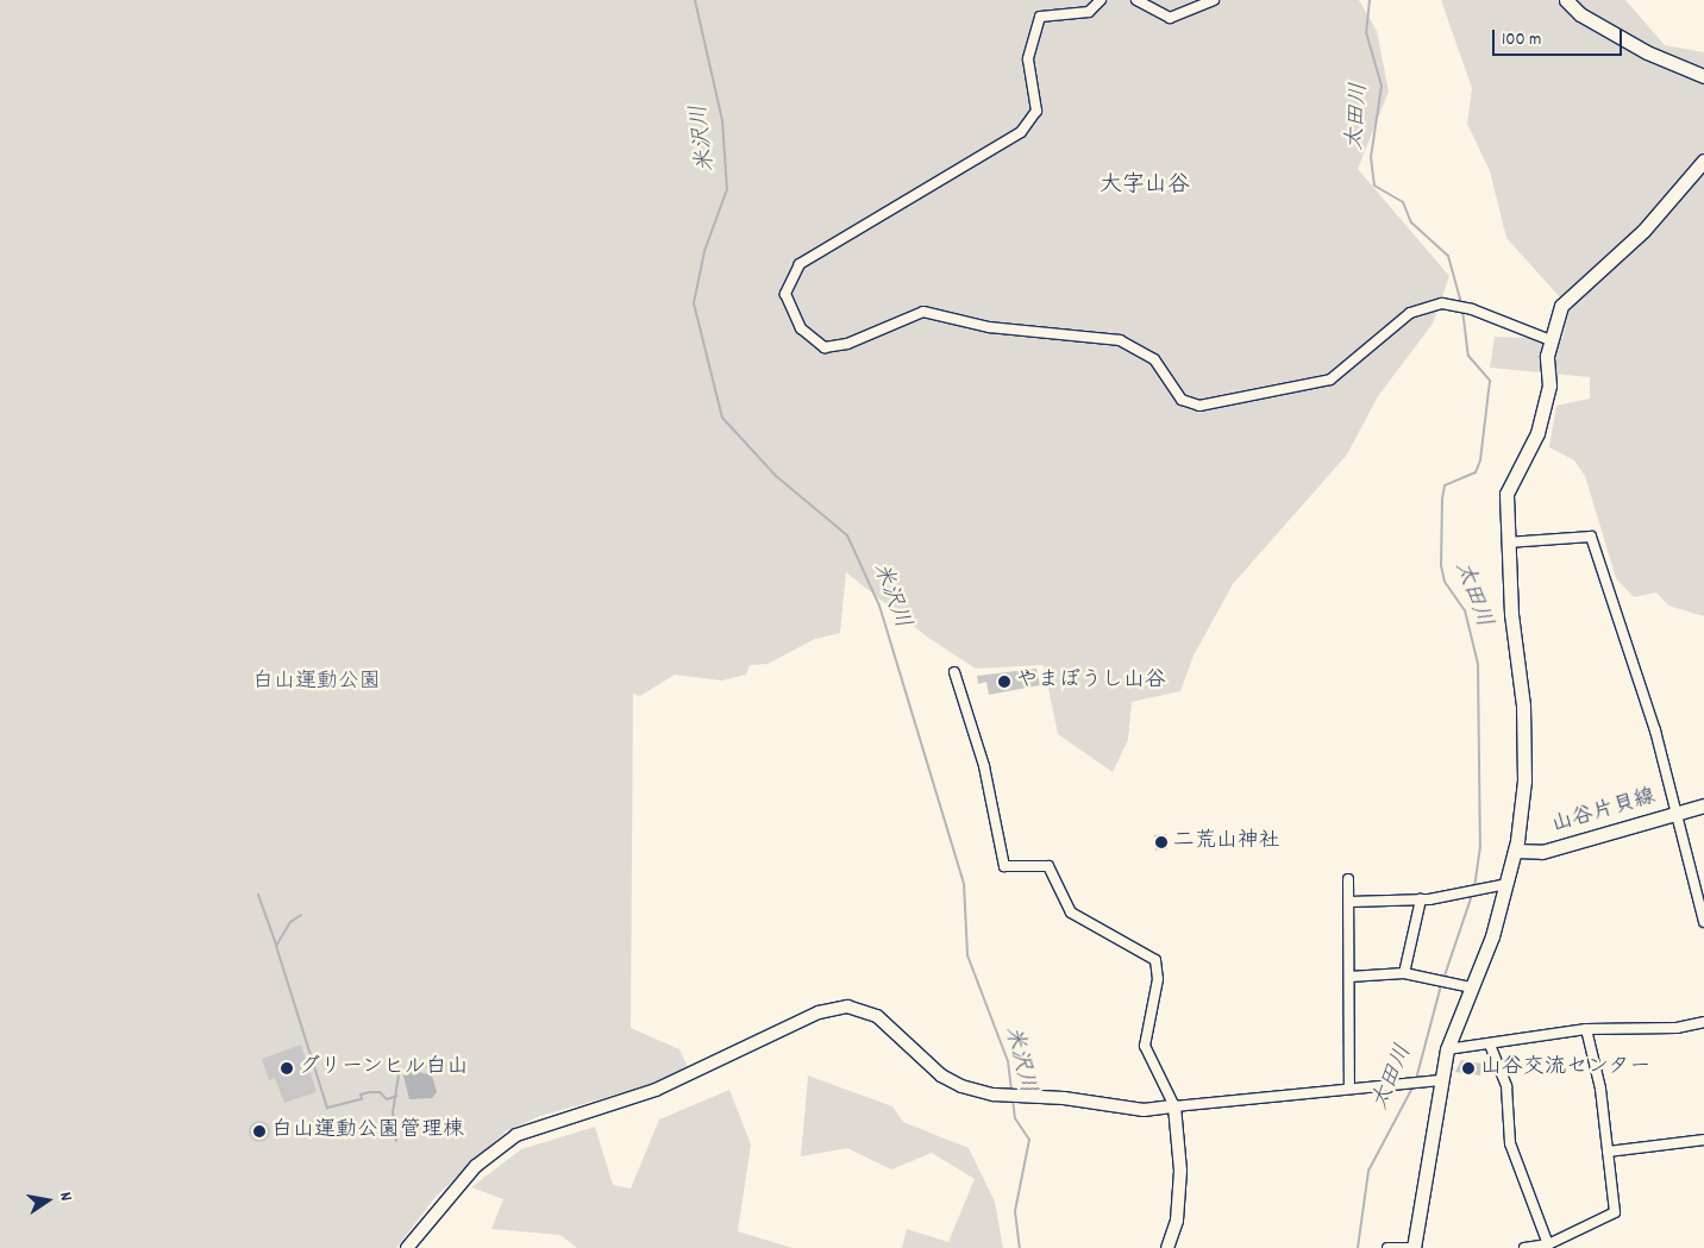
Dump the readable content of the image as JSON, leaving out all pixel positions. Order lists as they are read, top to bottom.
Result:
{
  "streets": {
    "main road": ["山谷片貝線"]
  },
  "districts": ["大字山谷"],
  "water": ["太田川", "米沢川"],
  "parks": ["白山運動公園"],
  "places": [
    "やまぼうし山谷",
    "二荒山神社",
    "グリーンヒル白山",
    "山谷交流センター",
    "白山運動公園管理棟"
  ],
  "scale_bar": "100 m",
  "north": "right"
}
